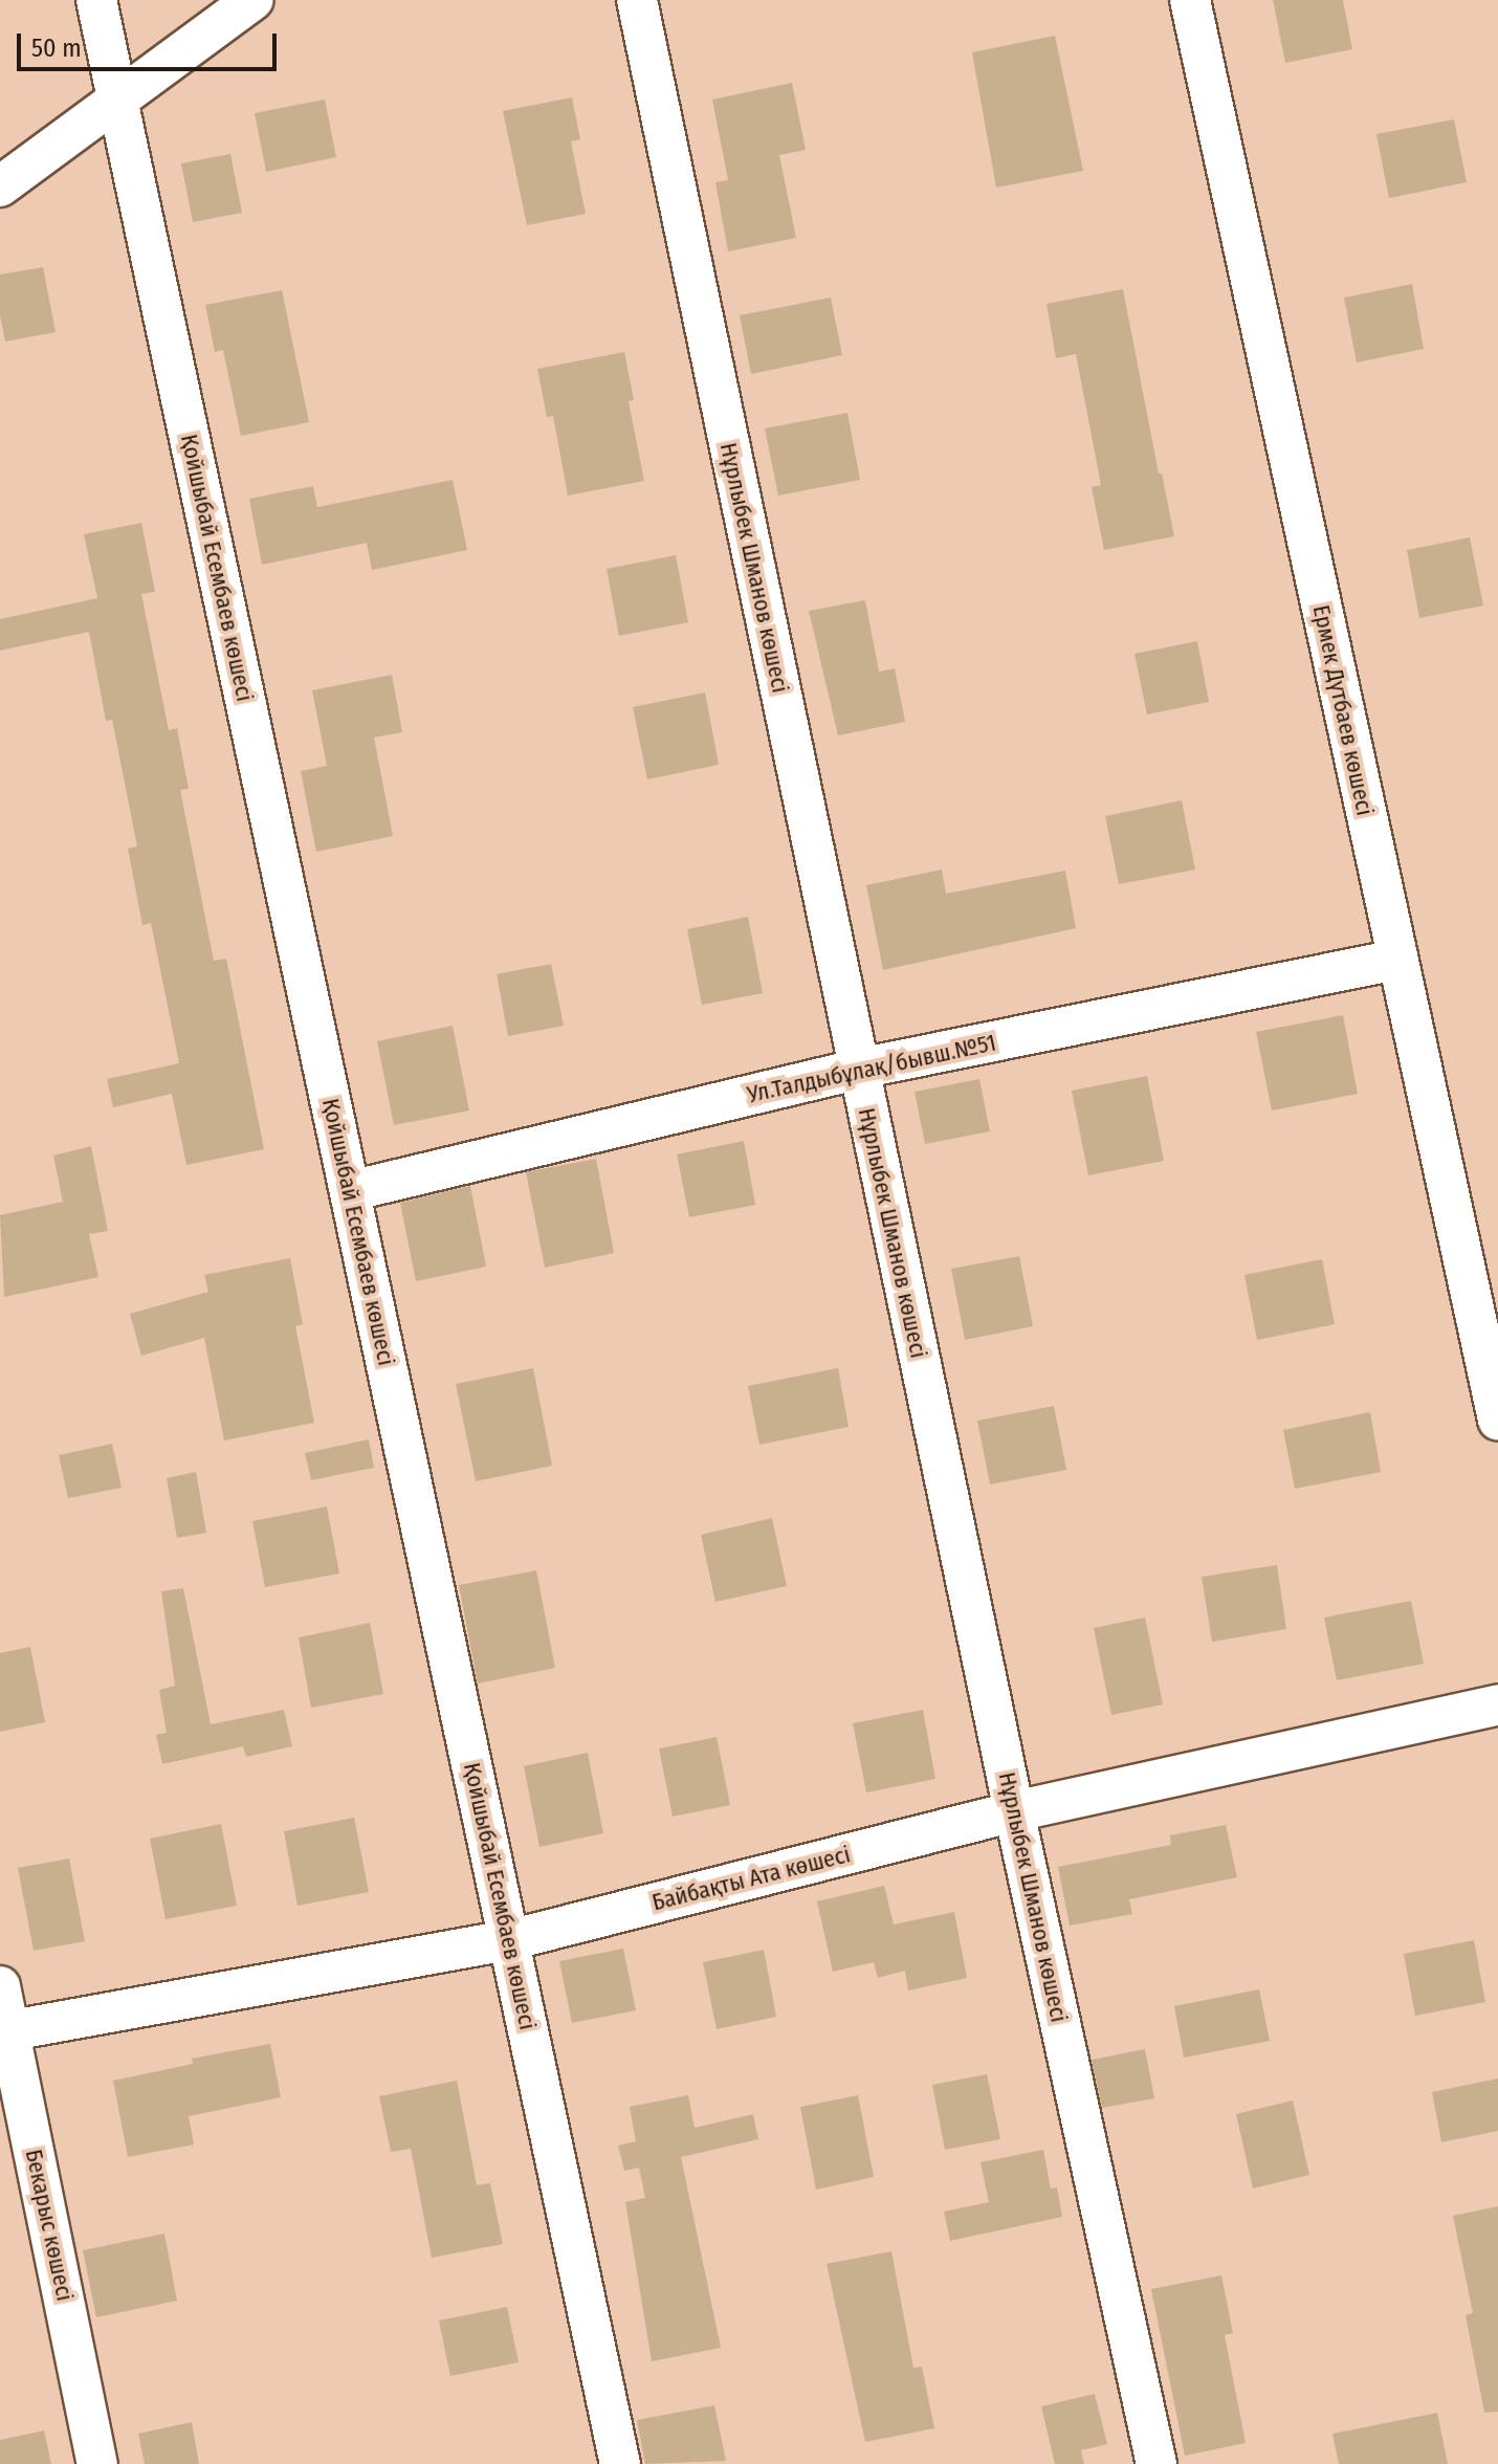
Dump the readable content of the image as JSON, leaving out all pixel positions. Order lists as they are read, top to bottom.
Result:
{
  "streets": {
    "street": [
      "Қойшыбай Есембаев көшесі",
      "Нұрлыбек Шманов көшесі",
      "Ермек Дүтбаев көшесi",
      "Ул.Талдыбұлақ/бывш.№51",
      "Байбақты Ата көшесі",
      "Бекарыс көшесі"
    ]
  },
  "crossings": [
    ["Қойшыбай Есембаев көшесі", "Ул.Талдыбұлақ/бывш.№51"],
    ["Қойшыбай Есембаев көшесі", "Байбақты Ата көшесі"],
    ["Нұрлыбек Шманов көшесі", "Ул.Талдыбұлақ/бывш.№51"],
    ["Нұрлыбек Шманов көшесі", "Байбақты Ата көшесі"],
    ["Ермек Дүтбаев көшесi", "Ул.Талдыбұлақ/бывш.№51"],
    ["Байбақты Ата көшесі", "Бекарыс көшесі"]
  ],
  "scale_bar": "50 m"
}
